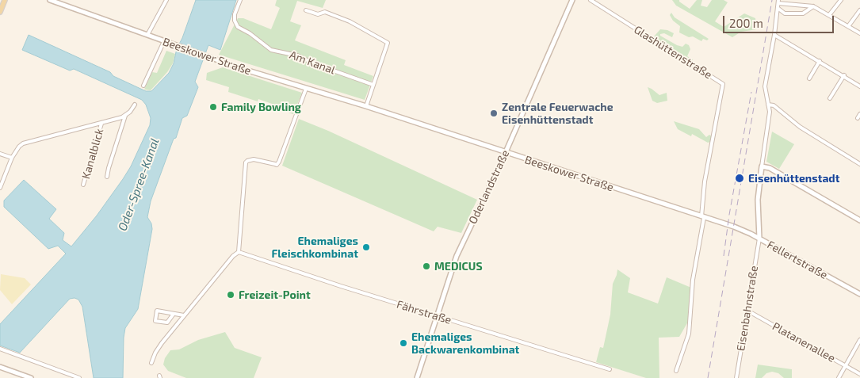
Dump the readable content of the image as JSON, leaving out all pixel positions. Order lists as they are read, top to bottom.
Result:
{
  "streets": {
    "street": [
      "Glashüttenstraße",
      "Beeskower Straße",
      "Am Kanal",
      "Kanalblick",
      "Oderlandstraße",
      "Fellertstraße",
      "Eisenbahnstraße",
      "Fährstraße",
      "Platanenallee"
    ]
  },
  "crossings": [
    ["Glashüttenstraße", "Beeskower Straße"],
    ["Beeskower Straße", "Oderlandstraße"],
    ["Beeskower Straße", "Fellertstraße"],
    ["Oderlandstraße", "Fährstraße"],
    ["Fellertstraße", "Eisenbahnstraße"],
    ["Eisenbahnstraße", "Platanenallee"]
  ],
  "water": ["Oder-Spree-Kanal"],
  "places": [
    "Family Bowling",
    "Zentrale Feuerwache Eisenhüttenstadt",
    "Eisenhüttenstadt",
    "Ehemaliges Fleischkombinat",
    "MEDICUS",
    "Freizeit-Point",
    "Ehemaliges Backwarenkombinat"
  ],
  "scale_bar": "200 m"
}
